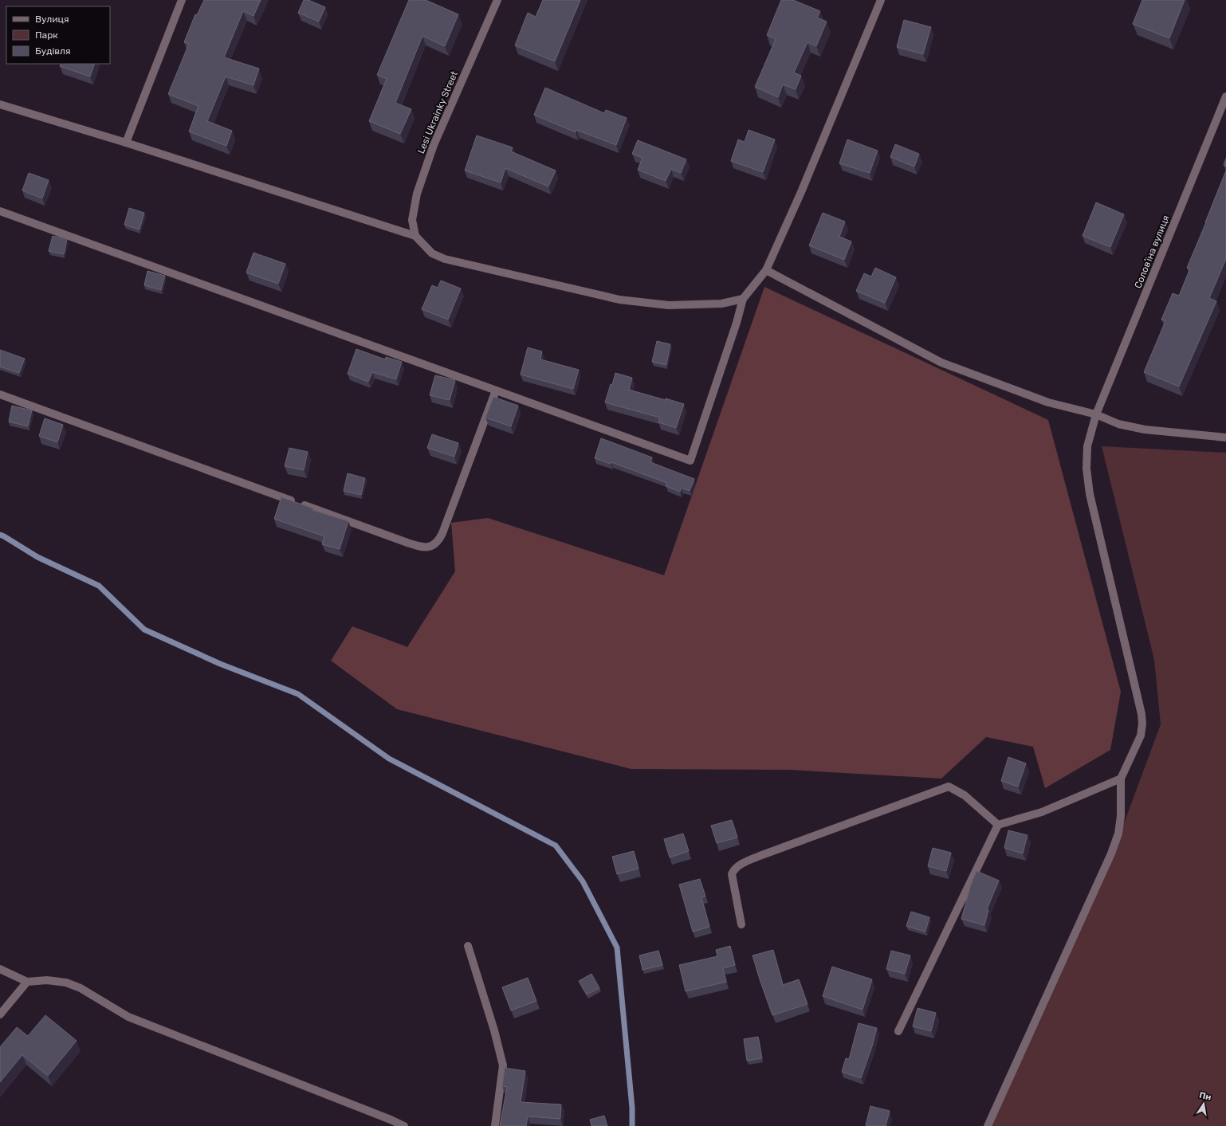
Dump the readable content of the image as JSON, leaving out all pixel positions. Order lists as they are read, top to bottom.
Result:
{
  "streets": {
    "street": ["Lesi Ukrainky Street", "Соловʼїна вулиця"]
  },
  "legend": ["Вулиця", "Парк", "Будівля"],
  "north": "top"
}
